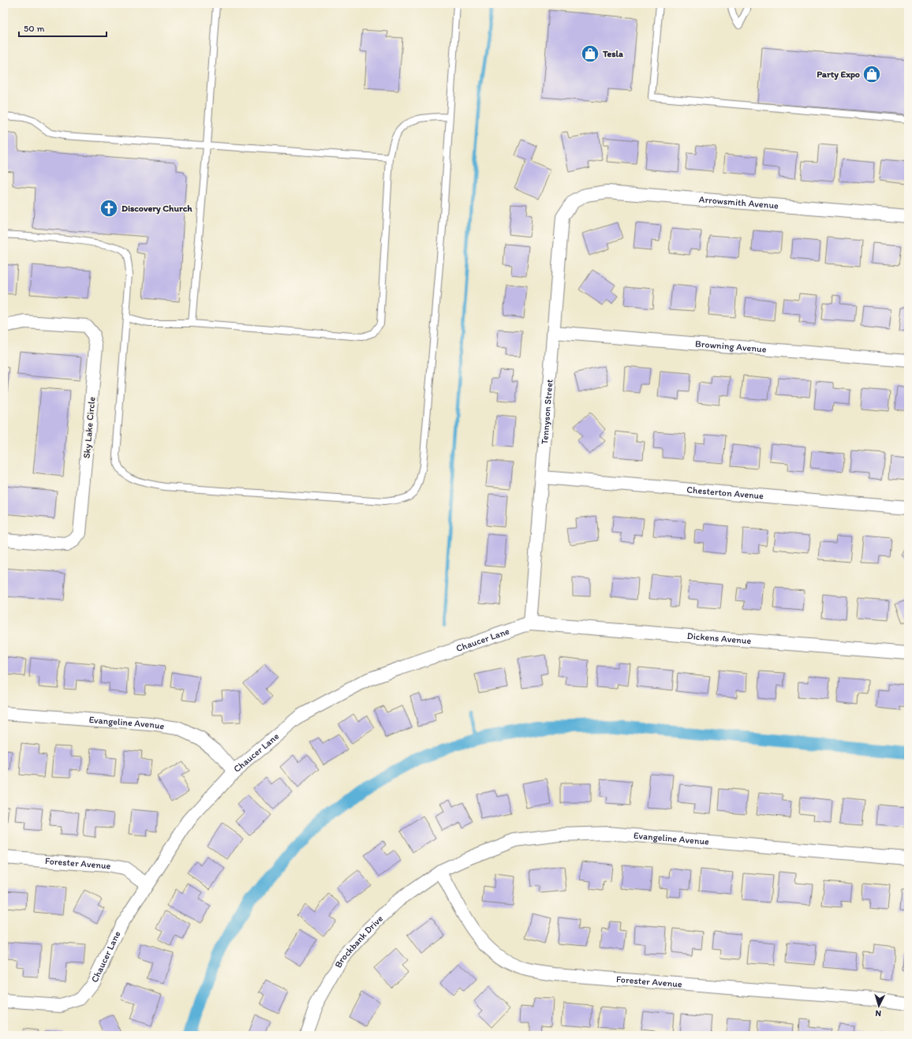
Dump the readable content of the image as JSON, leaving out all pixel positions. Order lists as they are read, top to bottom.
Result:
{
  "streets": {
    "street": [
      "Arrowsmith Avenue",
      "Browning Avenue",
      "Tennyson Street",
      "Sky Lake Circle",
      "Chesterton Avenue",
      "Dickens Avenue",
      "Chaucer Lane",
      "Evangeline Avenue",
      "Forester Avenue",
      "Brockbank Drive"
    ]
  },
  "crossings": [
    ["Arrowsmith Avenue", "Tennyson Street"],
    ["Browning Avenue", "Tennyson Street"],
    ["Tennyson Street", "Chesterton Avenue"],
    ["Tennyson Street", "Dickens Avenue"],
    ["Tennyson Street", "Chaucer Lane"],
    ["Dickens Avenue", "Chaucer Lane"],
    ["Chaucer Lane", "Evangeline Avenue"],
    ["Chaucer Lane", "Forester Avenue"],
    ["Evangeline Avenue", "Forester Avenue"],
    ["Evangeline Avenue", "Brockbank Drive"],
    ["Forester Avenue", "Brockbank Drive"]
  ],
  "places": {
    "shop": ["Tesla", "Party Expo"],
    "church": ["Discovery Church"]
  },
  "scale_bar": "50 m",
  "north": "bottom"
}
